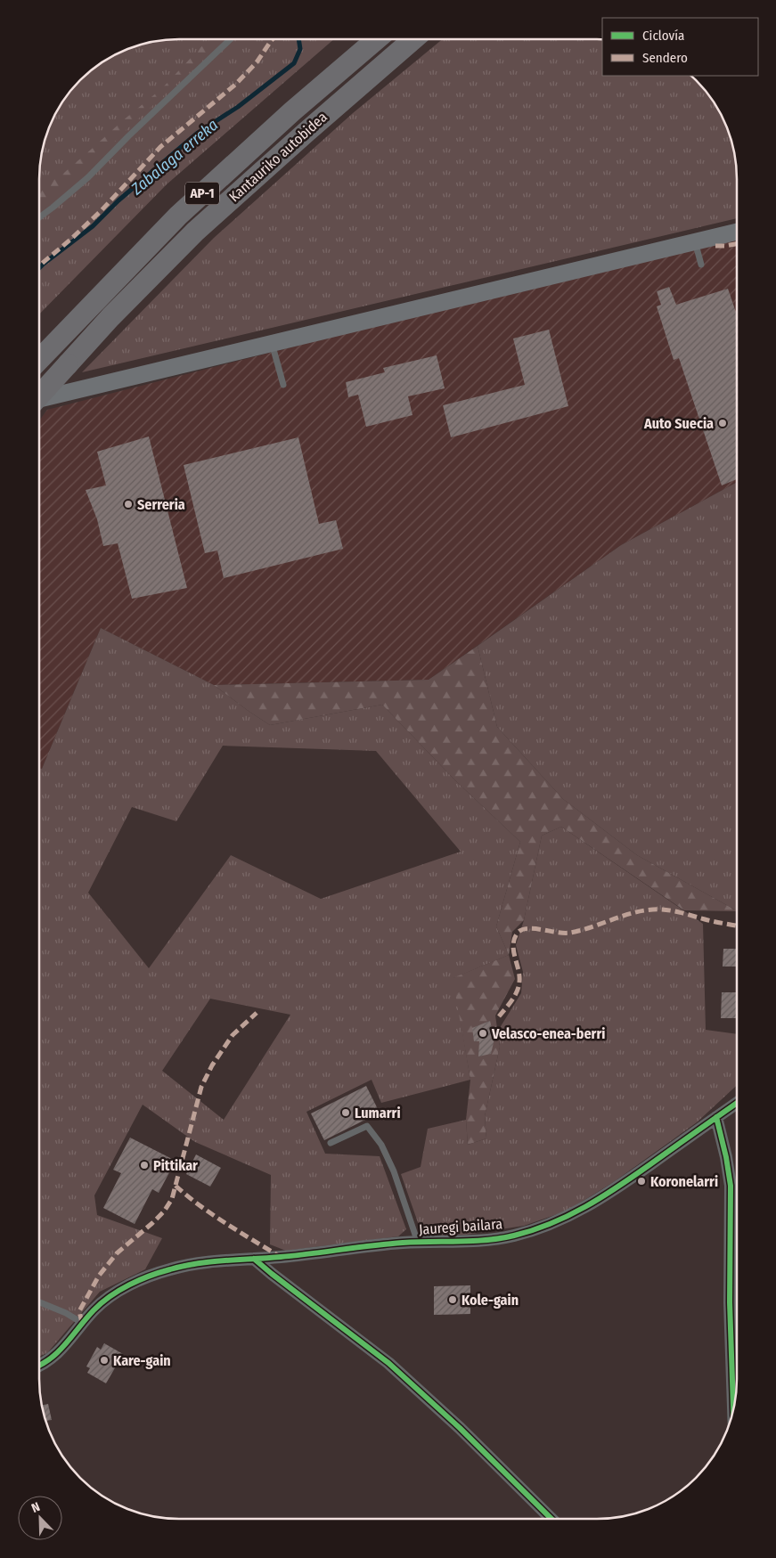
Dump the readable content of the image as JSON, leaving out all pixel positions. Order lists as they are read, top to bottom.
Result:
{
  "streets": {
    "highway": ["Kantauriko autobidea", "AP-1"],
    "street": ["Jauregi bailara"]
  },
  "water": ["Zabalaga erreka"],
  "places": [
    "Auto Suecia",
    "Serreria",
    "Velasco-enea-berri",
    "Lumarri",
    "Pittikar",
    "Koronelarri",
    "Kole-gain",
    "Kare-gain"
  ],
  "legend": ["Ciclovía", "Sendero"],
  "north": "top left"
}
